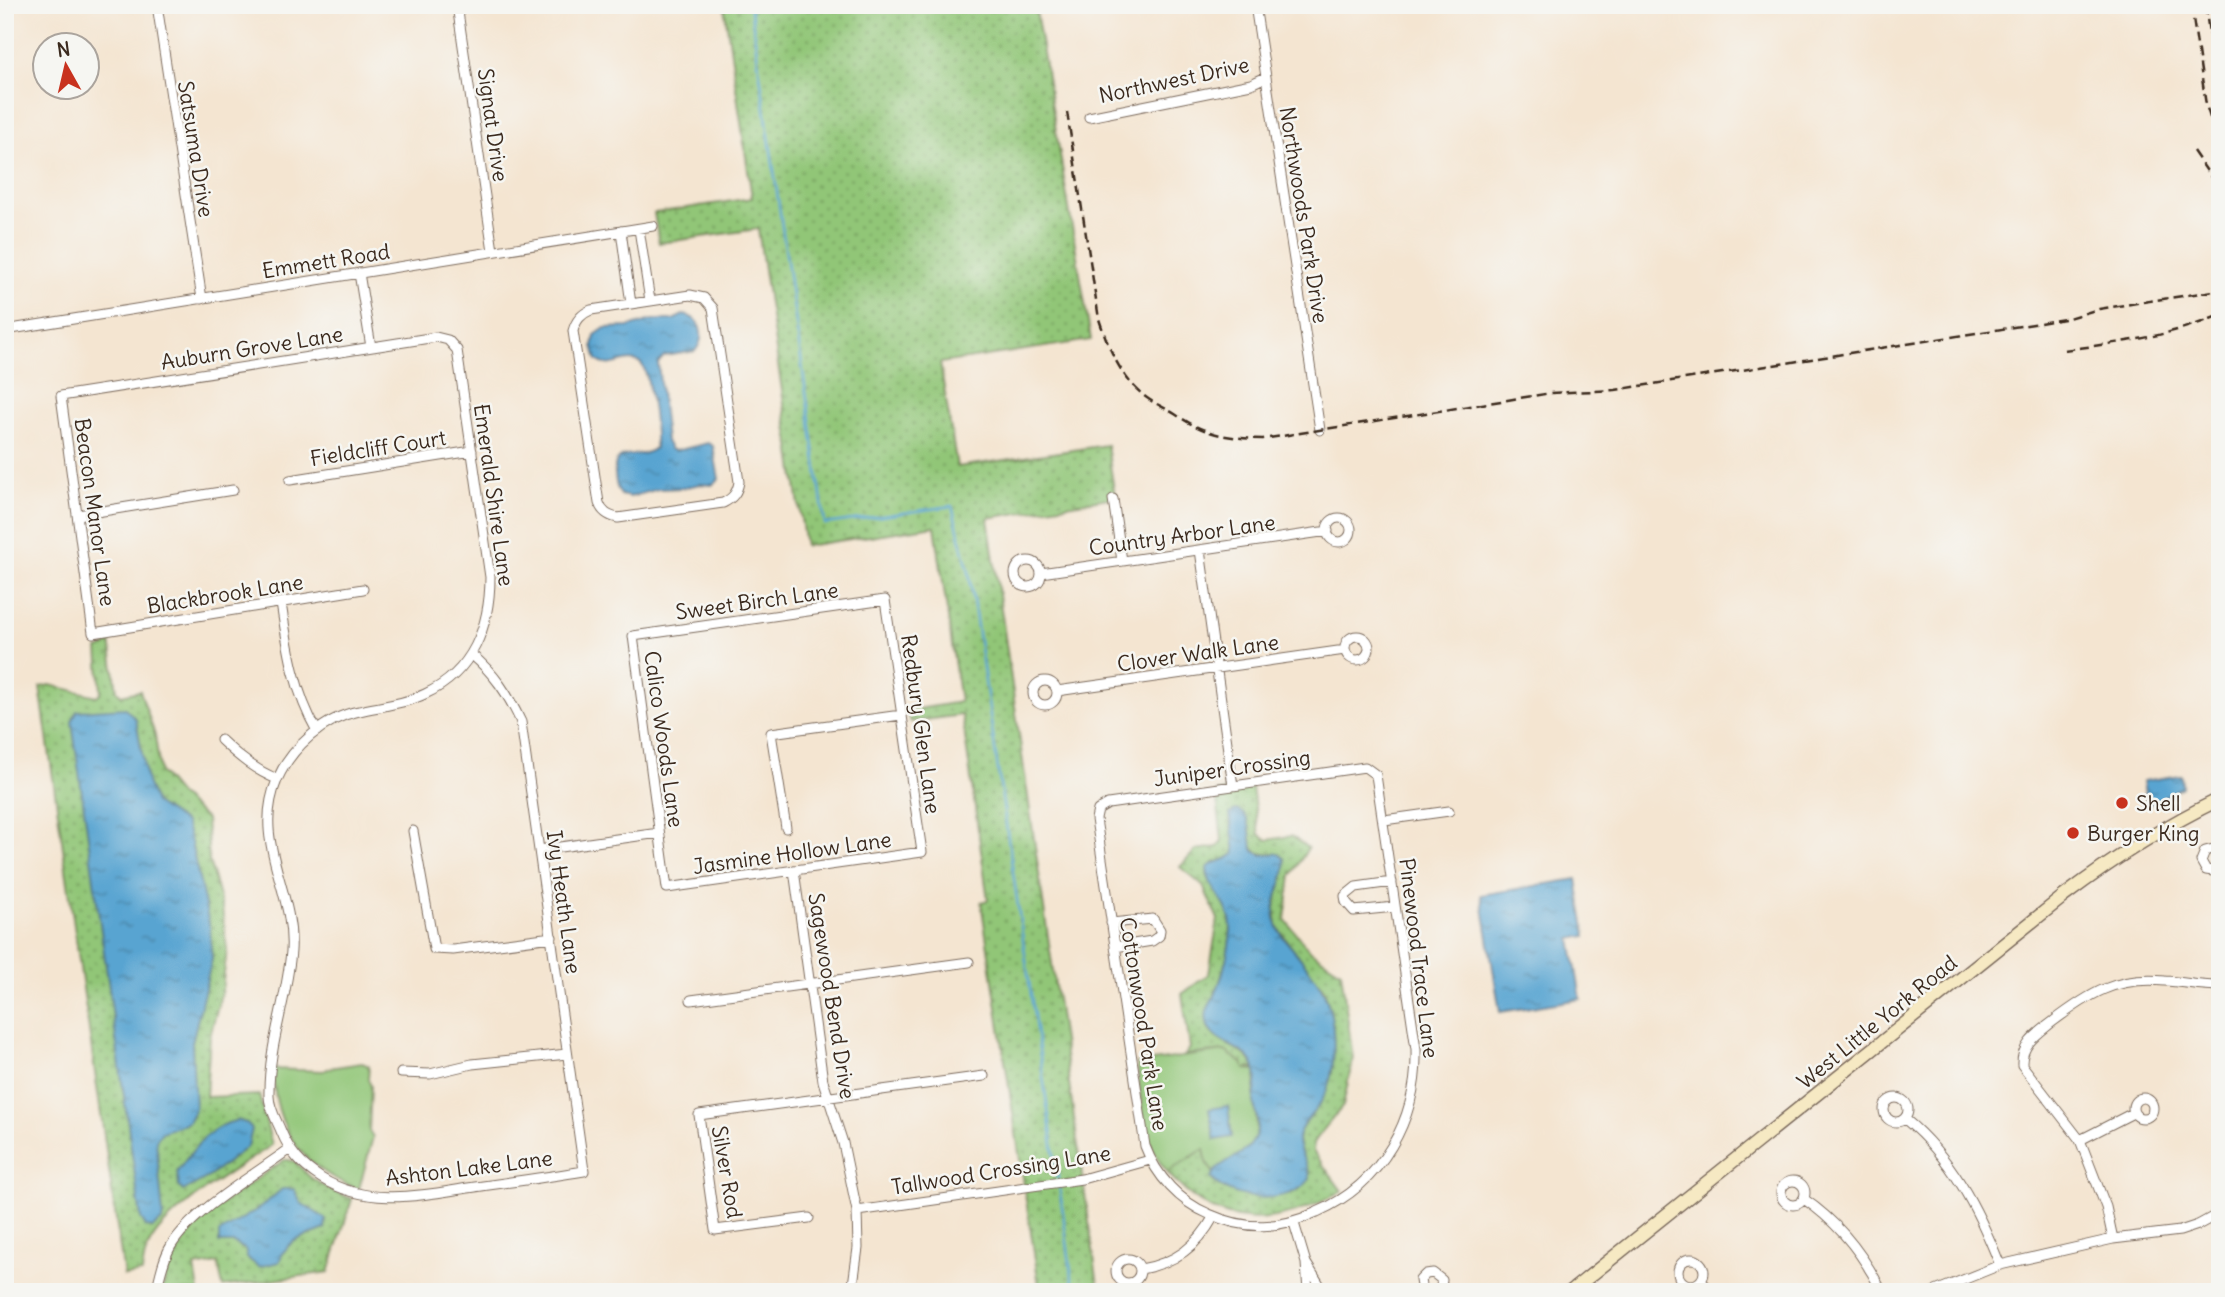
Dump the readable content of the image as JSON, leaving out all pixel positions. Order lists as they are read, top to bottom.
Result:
{
  "streets": {
    "main road": ["West Little York Road"],
    "street": [
      "Northwest Drive",
      "Signat Drive",
      "Satsuma Drive",
      "Northwoods Park Drive",
      "Emmett Road",
      "Auburn Grove Lane",
      "Fieldcliff Court",
      "Emerald Shire Lane",
      "Beacon Manor Lane",
      "Country Arbor Lane",
      "Blackbrook Lane",
      "Sweet Birch Lane",
      "Clover Walk Lane",
      "Redbury Glen Lane",
      "Calico Woods Lane",
      "Juniper Crossing",
      "Jasmine Hollow Lane",
      "Ivy Heath Lane",
      "Pinewood Trace Lane",
      "Sagewood Bend Drive",
      "Cottonwood Park Lane",
      "Ashton Lake Lane",
      "Tallwood Crossing Lane",
      "Silver Rod"
    ]
  },
  "crossings": [
    ["Northwest Drive", "Northwoods Park Drive"],
    ["Signat Drive", "Emmett Road"],
    ["Satsuma Drive", "Emmett Road"],
    ["Auburn Grove Lane", "Emerald Shire Lane"],
    ["Auburn Grove Lane", "Beacon Manor Lane"],
    ["Fieldcliff Court", "Emerald Shire Lane"],
    ["Emerald Shire Lane", "Ivy Heath Lane"],
    ["Beacon Manor Lane", "Blackbrook Lane"],
    ["Sweet Birch Lane", "Redbury Glen Lane"],
    ["Sweet Birch Lane", "Calico Woods Lane"],
    ["Redbury Glen Lane", "Jasmine Hollow Lane"],
    ["Calico Woods Lane", "Jasmine Hollow Lane"],
    ["Juniper Crossing", "Pinewood Trace Lane"],
    ["Juniper Crossing", "Cottonwood Park Lane"],
    ["Jasmine Hollow Lane", "Sagewood Bend Drive"],
    ["Ivy Heath Lane", "Ashton Lake Lane"],
    ["Pinewood Trace Lane", "Cottonwood Park Lane"],
    ["Sagewood Bend Drive", "Tallwood Crossing Lane"],
    ["Sagewood Bend Drive", "Silver Rod"],
    ["Cottonwood Park Lane", "Tallwood Crossing Lane"]
  ],
  "places": ["Shell", "Burger King"],
  "north": "top"
}
